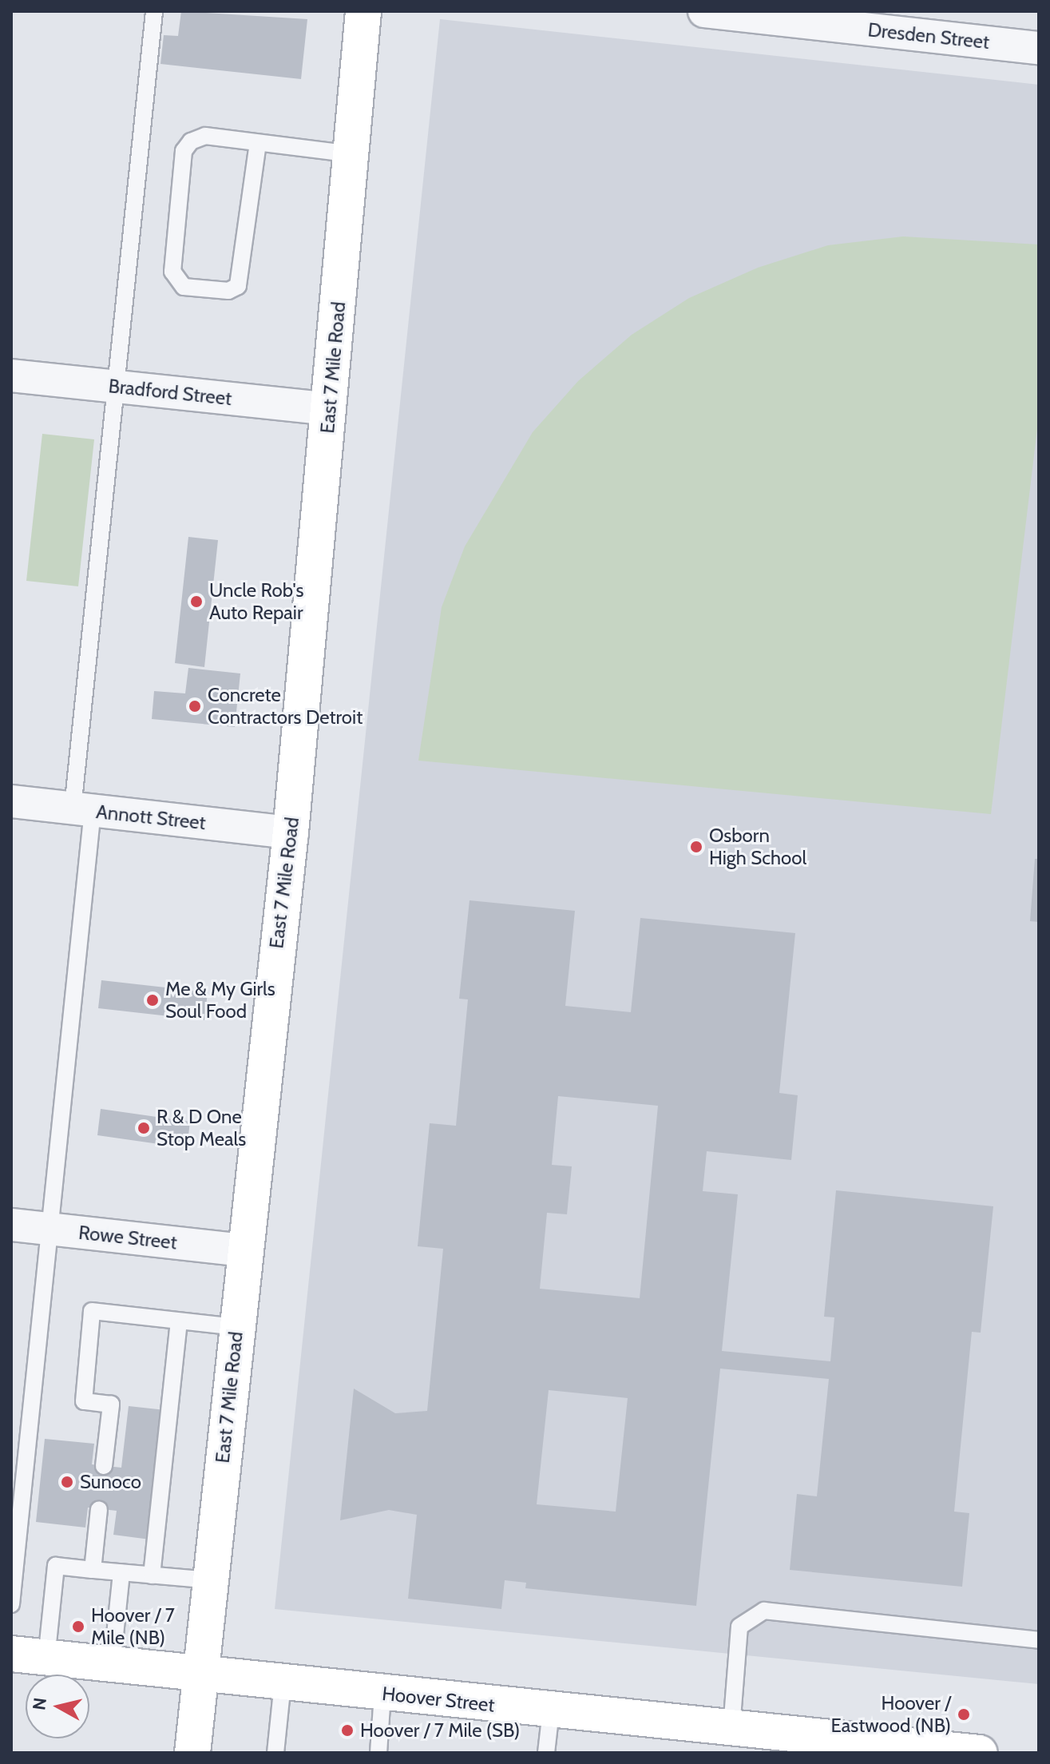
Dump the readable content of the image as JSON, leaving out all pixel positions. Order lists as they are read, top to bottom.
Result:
{
  "streets": {
    "street": [
      "Dresden Street",
      "East 7 Mile Road",
      "Bradford Street",
      "Annott Street",
      "Rowe Street",
      "Hoover Street"
    ]
  },
  "crossings": [
    ["East 7 Mile Road", "Bradford Street"],
    ["East 7 Mile Road", "Annott Street"],
    ["East 7 Mile Road", "Rowe Street"],
    ["East 7 Mile Road", "Hoover Street"]
  ],
  "places": [
    "Uncle Rob's Auto Repair",
    "Concrete Contractors Detroit",
    "Osborn High School",
    "Me & My Girls Soul Food",
    "R & D One Stop Meals",
    "Sunoco",
    "Hoover / 7 Mile (NB)",
    "Hoover / Eastwood (NB)",
    "Hoover / 7 Mile (SB)"
  ],
  "north": "left"
}
